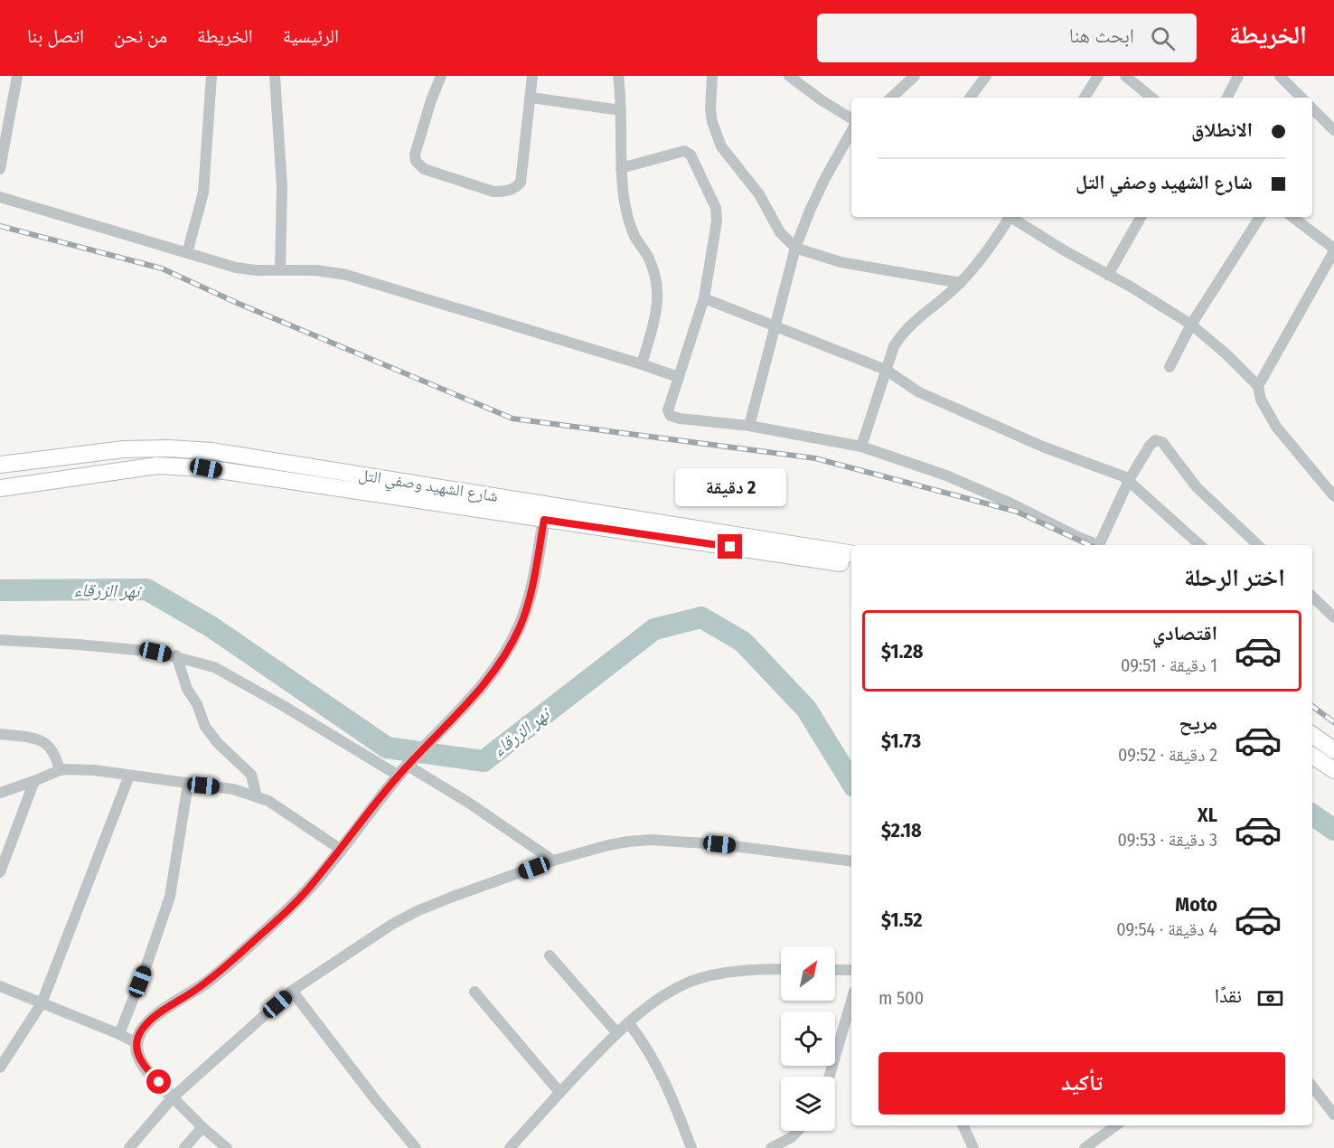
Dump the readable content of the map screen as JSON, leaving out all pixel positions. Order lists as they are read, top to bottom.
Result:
{
  "streets": {
    "main road": ["شارع الشهيد وصفي التل"]
  },
  "water": ["نهر الزرقاء"],
  "north": "top right",
  "page": {
    "header": "الخريطة",
    "search": "ابحث هنا",
    "nav": [
      "الرئيسية",
      "الخريطة",
      "من نحن",
      "اتصل بنا"
    ],
    "banner": ["الانطلاق", "شارع الشهيد وصفي التل"],
    "bubble": "2 دقيقة",
    "heading": "اختر الرحلة",
    "list": [
      {
        "name": "اقتصادي",
        "note": "1 دقيقة · 09:51",
        "value": "$1.28"
      },
      {
        "name": "مريح",
        "note": "2 دقيقة · 09:52",
        "value": "$1.73"
      },
      {
        "name": "XL",
        "note": "3 دقيقة · 09:53",
        "value": "$2.18"
      },
      {
        "name": "Moto",
        "note": "4 دقيقة · 09:54",
        "value": "$1.52"
      }
    ],
    "pay": ["نقدًا", "500 m"],
    "buttons": "تأكيد"
  }
}
